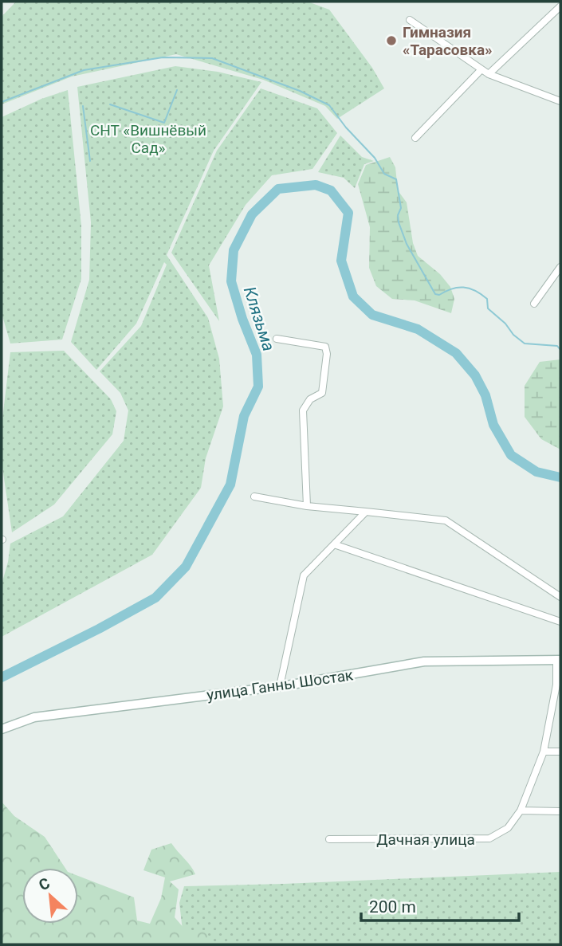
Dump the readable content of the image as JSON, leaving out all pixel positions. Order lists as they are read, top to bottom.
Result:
{
  "streets": {
    "main road": ["улица Ганны Шостак"],
    "street": ["Дачная улица"]
  },
  "crossings": [
    ["улица Ганны Шостак", "Дачная улица"]
  ],
  "water": ["Клязьма"],
  "parks": ["СНТ «Вишнёвый Сад»"],
  "places": ["Гимназия «Тарасовка»"],
  "scale_bar": "200 m",
  "north": "top left"
}
